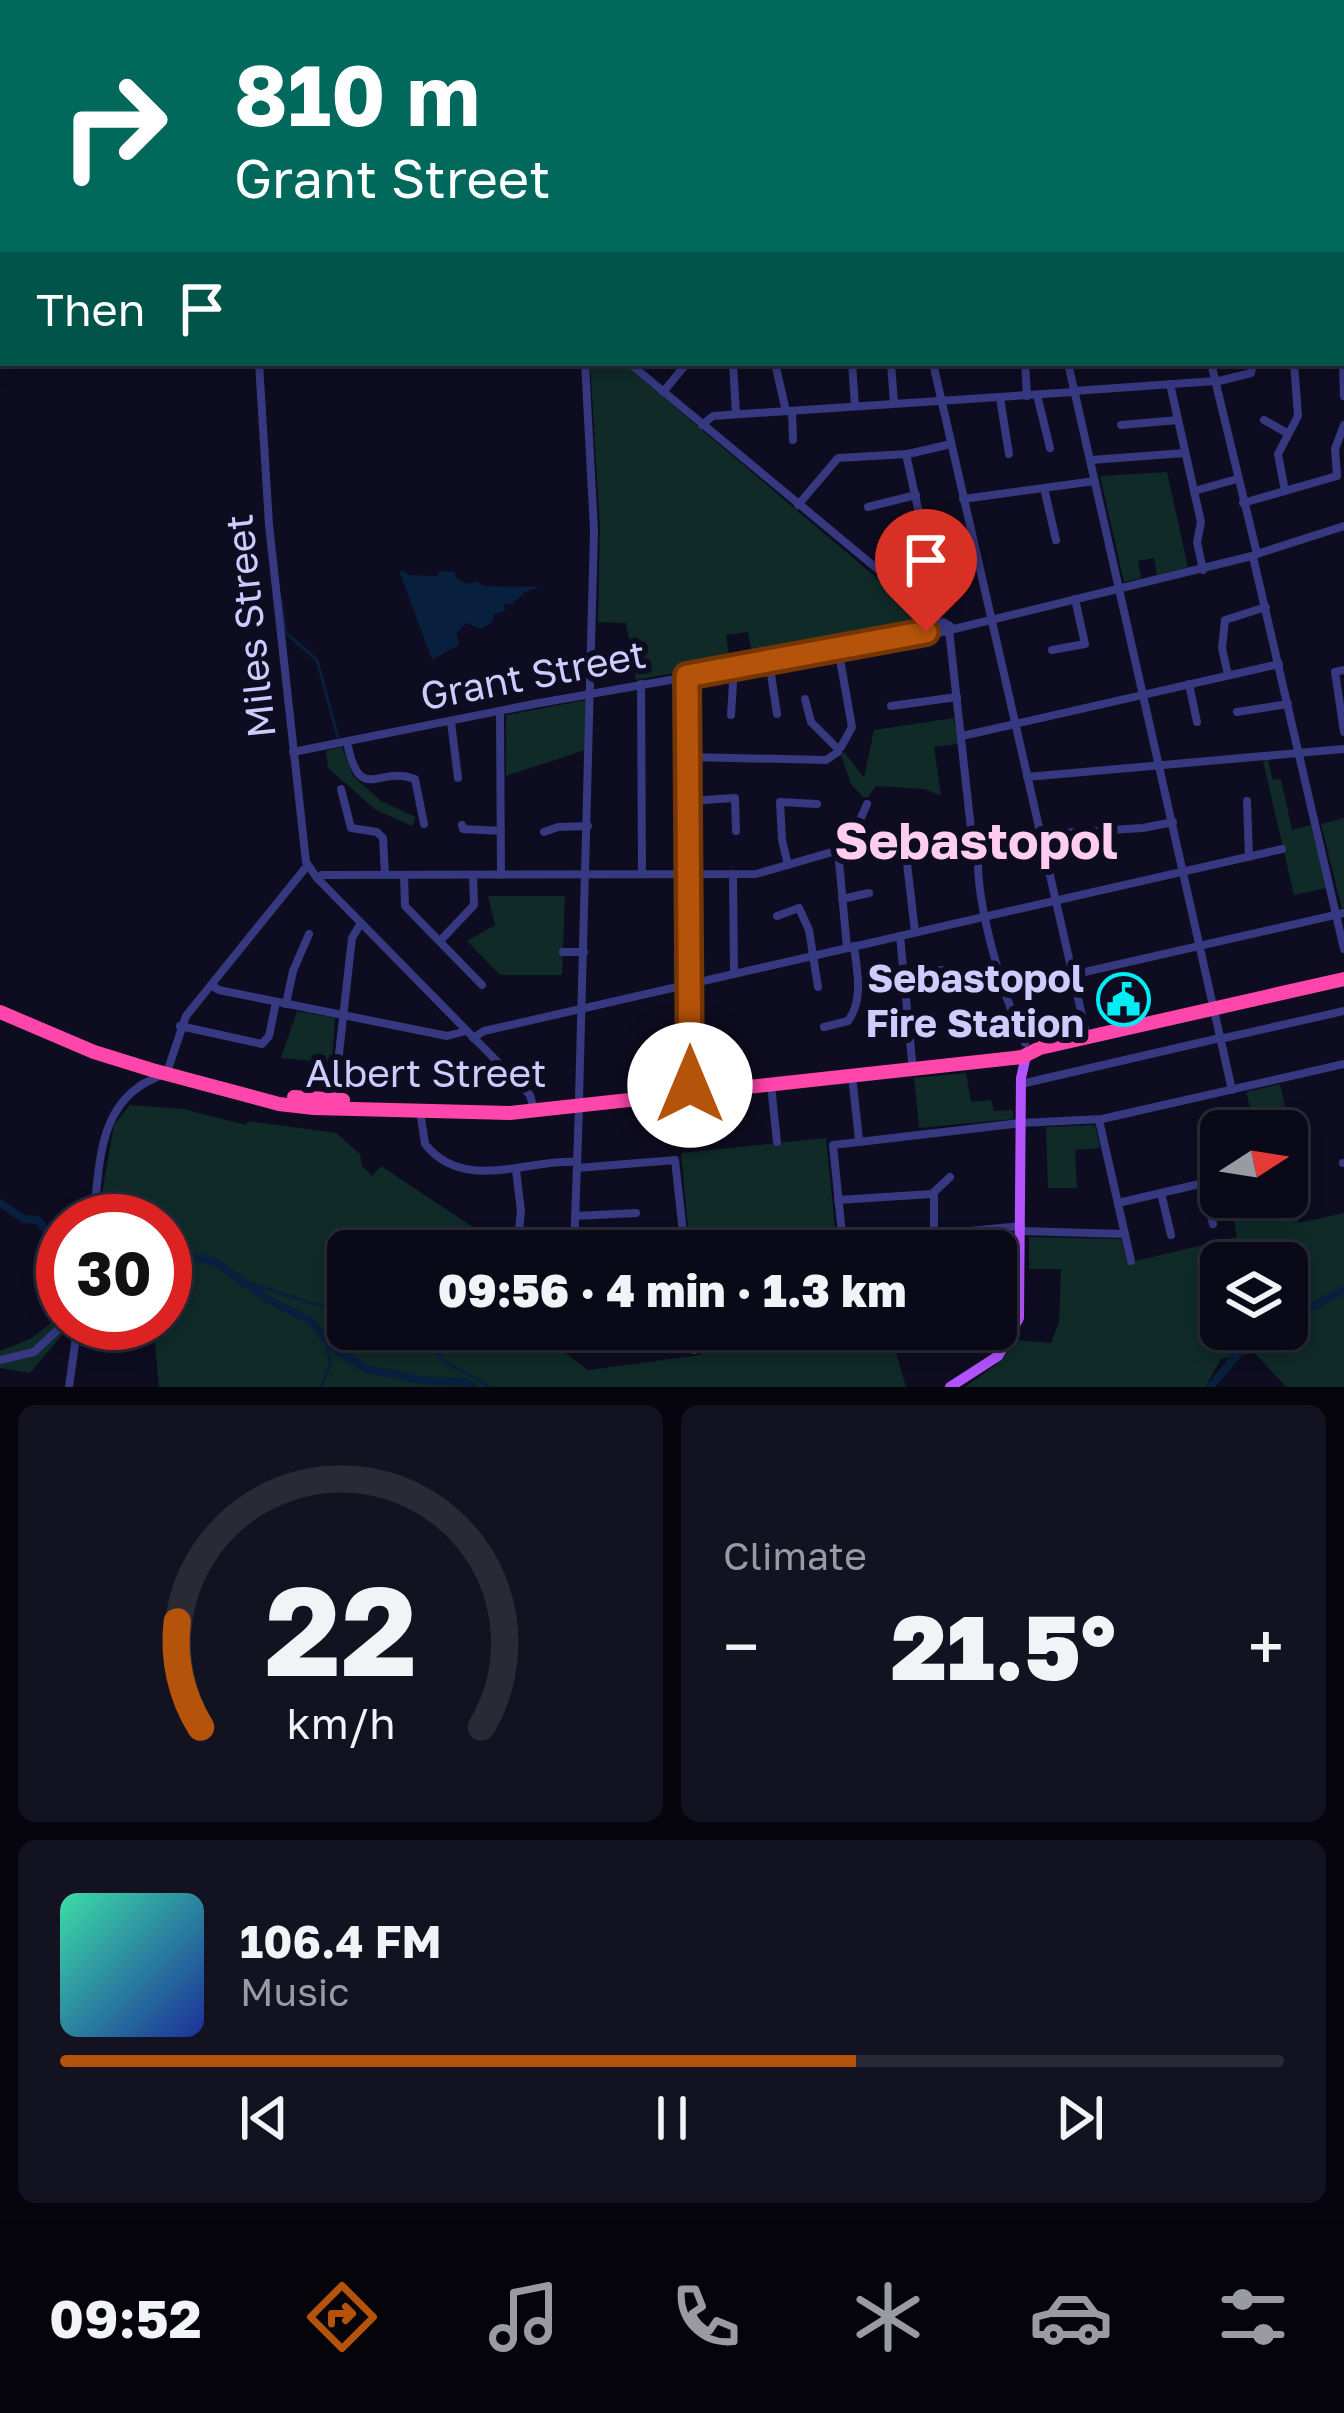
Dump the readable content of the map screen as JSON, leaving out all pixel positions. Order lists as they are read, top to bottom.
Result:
{
  "streets": {
    "highway": ["Albert Street"],
    "street": ["Miles Street", "Grant Street"]
  },
  "crossings": [
    ["Miles Street", "Grant Street"]
  ],
  "districts": ["Sebastopol"],
  "places": {
    "public building": ["Sebastopol Fire Station"]
  },
  "north": "right",
  "page": {
    "turn": ["810 m", "Grant Street"],
    "then": "Then",
    "limit": "30",
    "trip": "09:56 · 4 min · 1.3 km",
    "tile": "Climate",
    "heat": ["−", "21.5°", "+"],
    "song": ["106.4 FM", "Music"],
    "tabs": "09:52",
    "gauge": ["22", "km/h"]
  }
}
